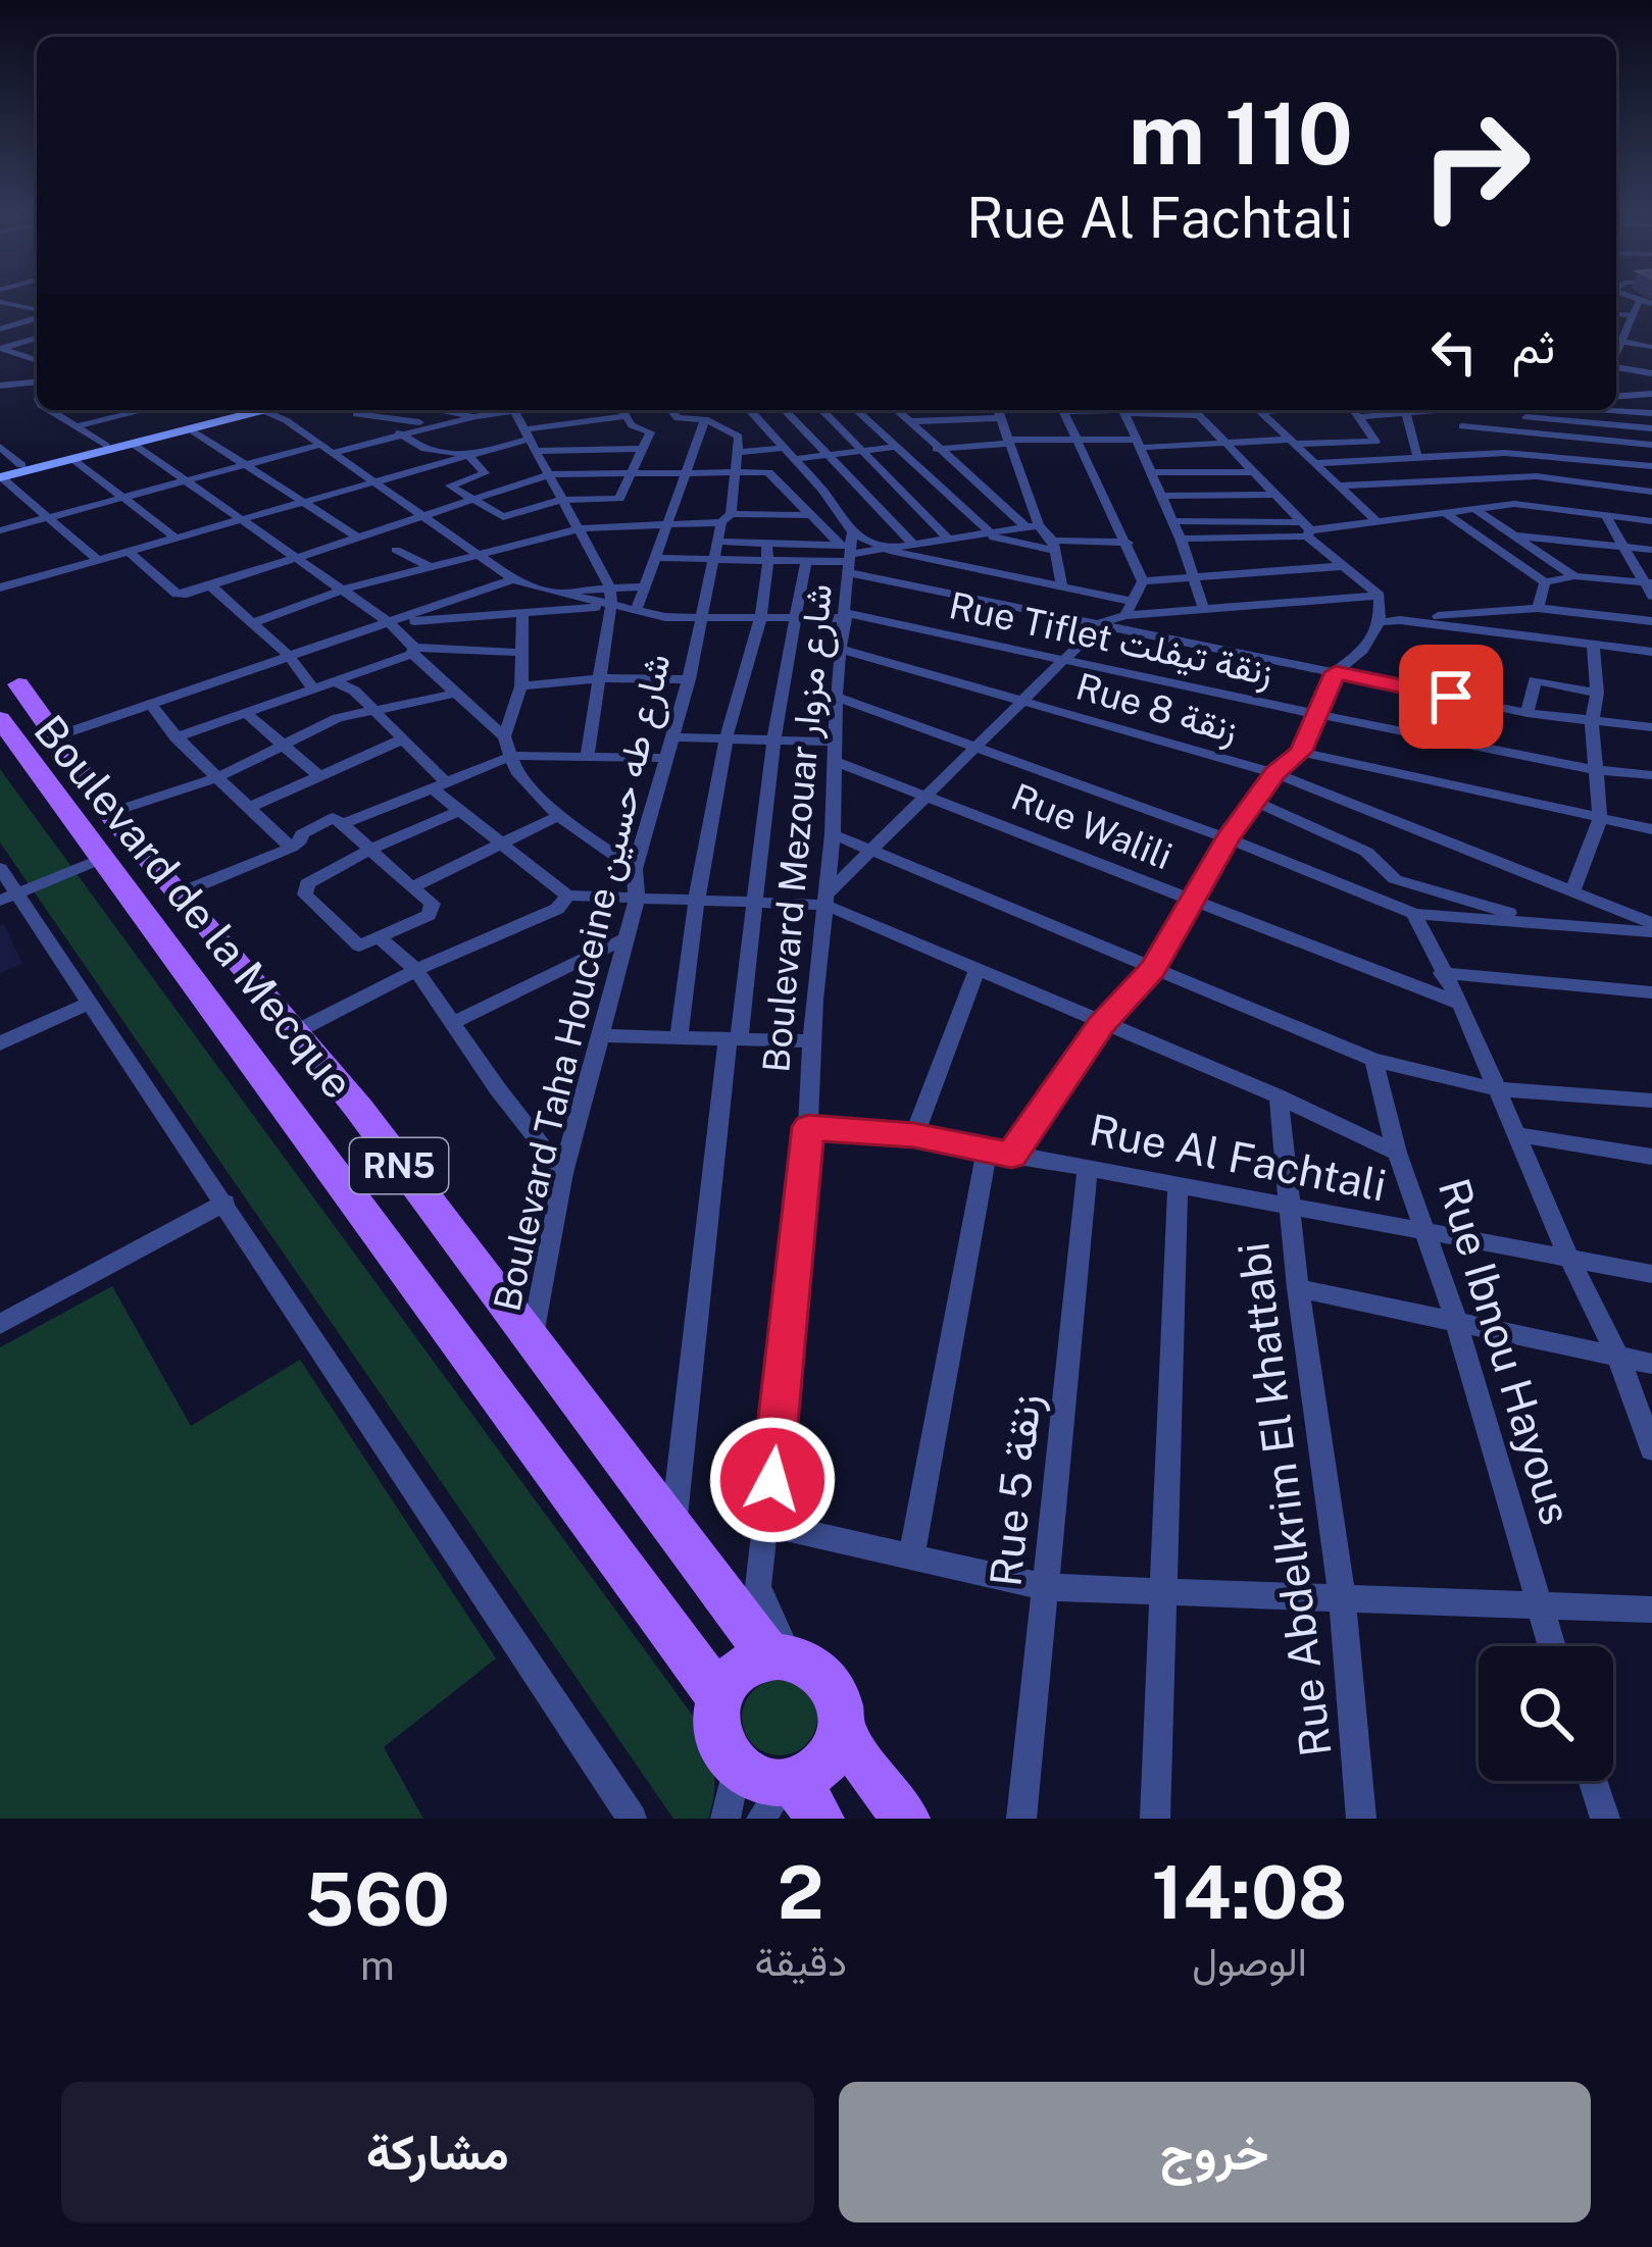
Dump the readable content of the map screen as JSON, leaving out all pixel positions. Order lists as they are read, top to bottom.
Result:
{
  "streets": {
    "main road": ["Boulevard de la Mecque", "RN5"],
    "street": [
      "Rue Tiflet زنقة تيفلت",
      "Rue 8 زنقة",
      "Rue Walili",
      "Boulevard Mezouar شارع مزوار",
      "Boulevard Taha Houceine شارع طه حسين",
      "Rue Al Fachtali",
      "Rue Ibnou Hayous",
      "Rue 5 زنقة",
      "Rue Abdelkrim El khattabi"
    ]
  },
  "crossings": [
    ["Rue Tiflet زنقة تيفلت", "Boulevard Mezouar شارع مزوار"],
    ["Rue Tiflet زنقة تيفلت", "Boulevard Taha Houceine شارع طه حسين"],
    ["Rue 8 زنقة", "Boulevard Mezouar شارع مزوار"],
    ["Rue Walili", "Boulevard Mezouar شارع مزوار"],
    ["Rue Walili", "Boulevard Taha Houceine شارع طه حسين"],
    ["Boulevard Mezouar شارع مزوار", "Boulevard de la Mecque"],
    ["Boulevard Mezouar شارع مزوار", "Rue Al Fachtali"],
    ["Boulevard Mezouar شارع مزوار", "RN5"],
    ["Boulevard de la Mecque", "Boulevard Taha Houceine شارع طه حسين"],
    ["Boulevard de la Mecque", "RN5"],
    ["Rue Al Fachtali", "Rue Ibnou Hayous"],
    ["Rue Al Fachtali", "Rue 5 زنقة"],
    ["Rue Al Fachtali", "Rue Abdelkrim El khattabi"]
  ],
  "page": {
    "turn": ["110 m", "Rue Al Fachtali"],
    "then": "ثم",
    "eta": [
      "14:08",
      "الوصول",
      "2",
      "دقيقة",
      "560",
      "m"
    ],
    "buttons": ["خروج", "مشاركة"]
  }
}
